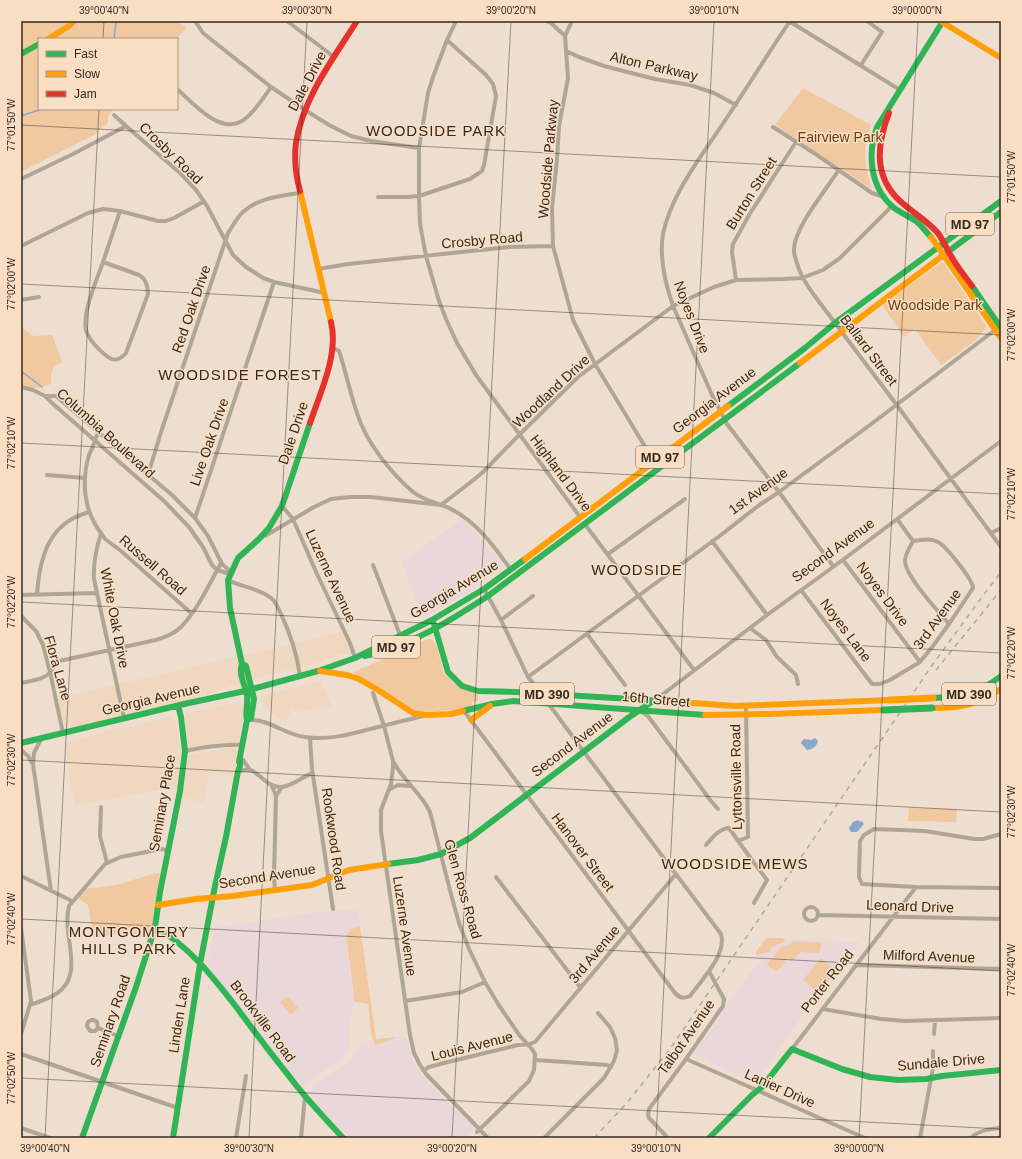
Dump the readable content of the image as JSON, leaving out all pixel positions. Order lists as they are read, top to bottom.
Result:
{
  "streets": {
    "main road": [
      "Dale Drive",
      "MD 97",
      "Georgia Avenue",
      "Second Avenue",
      "MD 390",
      "16th Street",
      "Seminary Place",
      "Porter Road",
      "Linden Lane",
      "Seminary Road",
      "Brookville Road",
      "Sundale Drive"
    ],
    "street": [
      "Alton Parkway",
      "Crosby Road",
      "Woodside Parkway",
      "Burton Street",
      "Red Oak Drive",
      "Noyes Drive",
      "Ballard Street",
      "Woodland Drive",
      "Columbia Boulevard",
      "Live Oak Drive",
      "Highland Drive",
      "1st Avenue",
      "Russell Road",
      "Luzerne Avenue",
      "White Oak Drive",
      "3rd Avenue",
      "Noyes Lane",
      "Flora Lane",
      "Lyttonsville Road",
      "Rookwood Road",
      "Hanover Street",
      "Glen Ross Road",
      "Leonard Drive",
      "Milford Avenue",
      "Talbot Avenue",
      "Louis Avenue",
      "Lanier Drive"
    ]
  },
  "crossings": [
    ["Alton Parkway", "Woodside Parkway"],
    ["Alton Parkway", "Noyes Drive"],
    ["Dale Drive", "Crosby Road"],
    ["Dale Drive", "Red Oak Drive"],
    ["Dale Drive", "Columbia Boulevard"],
    ["Dale Drive", "Luzerne Avenue"],
    ["Crosby Road", "Woodside Parkway"],
    ["Crosby Road", "Red Oak Drive"],
    ["Crosby Road", "Live Oak Drive"],
    ["Crosby Road", "Highland Drive"],
    ["Woodside Parkway", "Woodland Drive"],
    ["Woodside Parkway", "Georgia Avenue"],
    ["Burton Street", "Woodland Drive"],
    ["Red Oak Drive", "Columbia Boulevard"],
    ["Noyes Drive", "Woodland Drive"],
    ["Noyes Drive", "Georgia Avenue"],
    ["Noyes Drive", "1st Avenue"],
    ["Noyes Drive", "Second Avenue"],
    ["Noyes Drive", "3rd Avenue"],
    ["Ballard Street", "Woodland Drive"],
    ["Ballard Street", "Georgia Avenue"],
    ["Ballard Street", "1st Avenue"],
    ["Ballard Street", "Second Avenue"],
    ["Woodland Drive", "Highland Drive"],
    ["Georgia Avenue", "Highland Drive"],
    ["Georgia Avenue", "Luzerne Avenue"],
    ["Georgia Avenue", "White Oak Drive"],
    ["Georgia Avenue", "Flora Lane"],
    ["Georgia Avenue", "16th Street"],
    ["Georgia Avenue", "Seminary Place"],
    ["Columbia Boulevard", "Live Oak Drive"],
    ["Highland Drive", "1st Avenue"],
    ["Highland Drive", "Second Avenue"],
    ["Second Avenue", "Luzerne Avenue"],
    ["Second Avenue", "Noyes Lane"],
    ["Second Avenue", "16th Street"],
    ["Second Avenue", "Rookwood Road"],
    ["Second Avenue", "Hanover Street"],
    ["Second Avenue", "Glen Ross Road"],
    ["Second Avenue", "Linden Lane"],
    ["Russell Road", "White Oak Drive"],
    ["Luzerne Avenue", "Glen Ross Road"],
    ["Luzerne Avenue", "Louis Avenue"],
    ["3rd Avenue", "Noyes Lane"],
    ["3rd Avenue", "Hanover Street"],
    ["3rd Avenue", "Glen Ross Road"],
    ["3rd Avenue", "Louis Avenue"],
    ["16th Street", "Lyttonsville Road"],
    ["16th Street", "Hanover Street"],
    ["Seminary Place", "Seminary Road"],
    ["Hanover Street", "Talbot Avenue"],
    ["Glen Ross Road", "Louis Avenue"],
    ["Leonard Drive", "Porter Road"],
    ["Milford Avenue", "Porter Road"],
    ["Porter Road", "Sundale Drive"],
    ["Porter Road", "Lanier Drive"],
    ["Linden Lane", "Brookville Road"],
    ["Seminary Road", "Brookville Road"],
    ["Talbot Avenue", "Lanier Drive"]
  ],
  "districts": [
    "WOODSIDE PARK",
    "WOODSIDE FOREST",
    "WOODSIDE",
    "WOODSIDE MEWS",
    "MONTGOMERY HILLS PARK"
  ],
  "parks": ["Fairview Park", "Woodside Park"],
  "legend": ["Fast", "Slow", "Jam"],
  "coordinates": [
    "39°00'40\"N",
    "39°00'30\"N",
    "39°00'20\"N",
    "39°00'10\"N",
    "39°00'00\"N",
    "77°01'50\"W",
    "77°02'00\"W",
    "77°02'10\"W",
    "77°02'20\"W",
    "77°02'30\"W",
    "77°02'40\"W",
    "77°02'50\"W"
  ]
}
